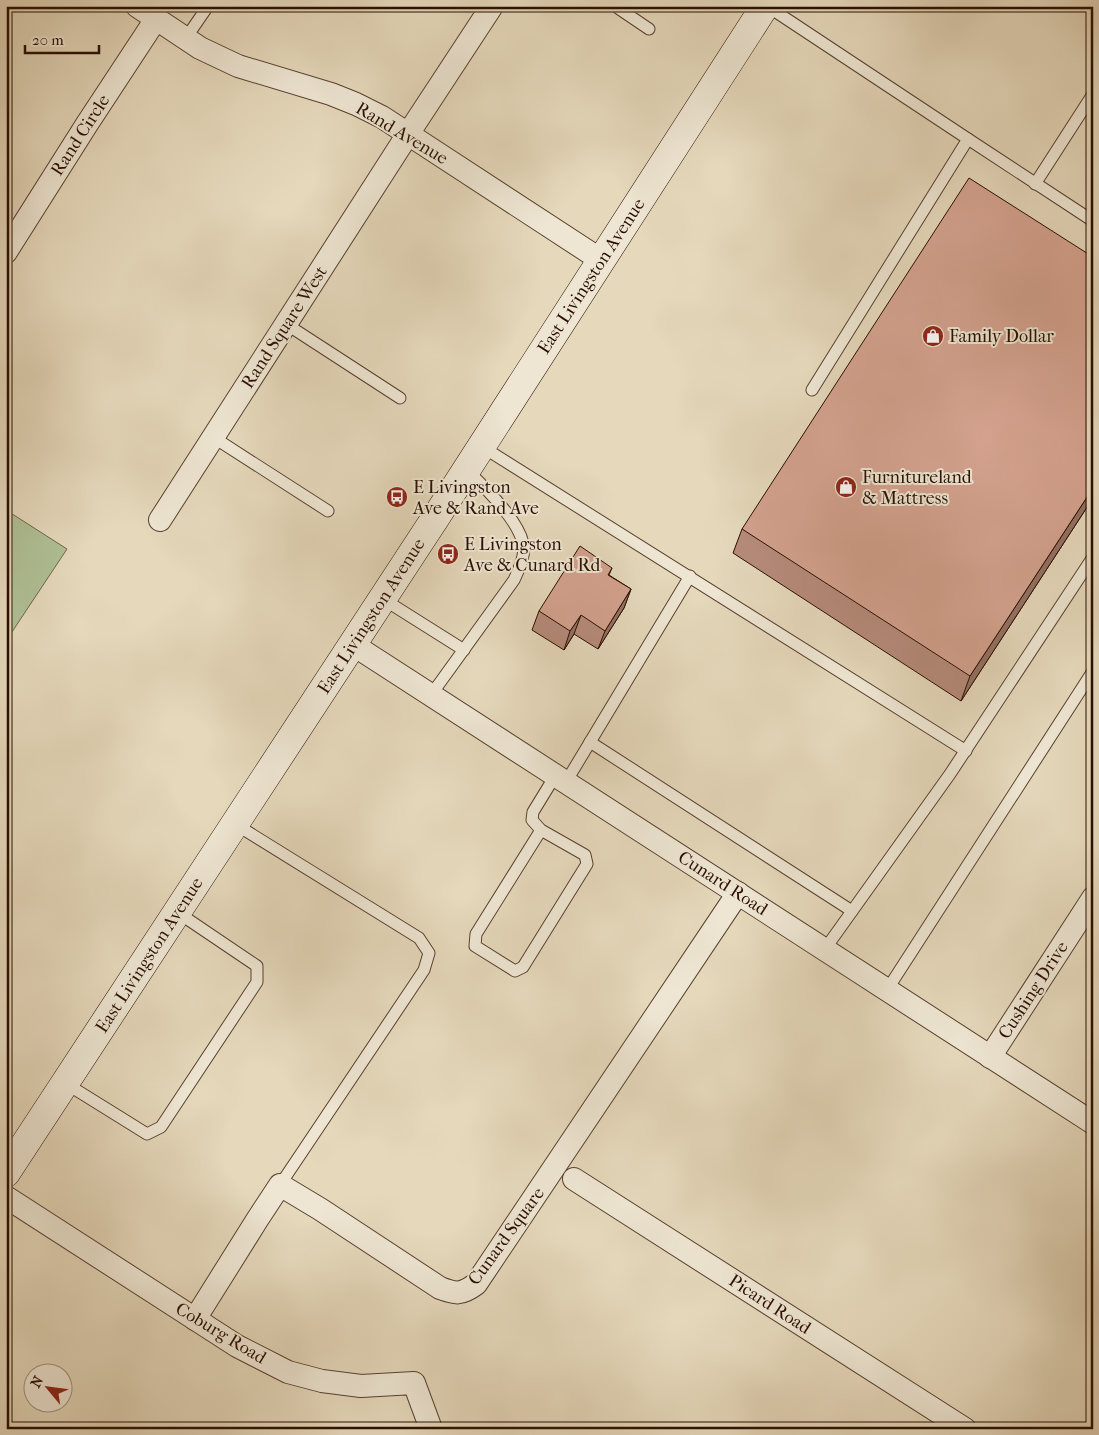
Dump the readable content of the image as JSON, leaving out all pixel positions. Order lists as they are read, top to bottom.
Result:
{
  "streets": {
    "main road": ["East Livingston Avenue"],
    "street": [
      "Rand Avenue",
      "Rand Circle",
      "Rand Square West",
      "Cunard Road",
      "Cushing Drive",
      "Cunard Square",
      "Picard Road",
      "Coburg Road"
    ]
  },
  "crossings": [
    ["Rand Avenue", "Rand Circle"],
    ["Rand Avenue", "East Livingston Avenue"],
    ["Rand Avenue", "Rand Square West"],
    ["East Livingston Avenue", "Cunard Road"],
    ["Cunard Road", "Cushing Drive"],
    ["Cunard Road", "Cunard Square"]
  ],
  "places": {
    "shop": ["Family Dollar", "Furnitureland & Mattress"],
    "bus stop": ["E Livingston Ave & Rand Ave", "E Livingston Ave & Cunard Rd"]
  },
  "scale_bar": "20 m",
  "north": "top left"
}
